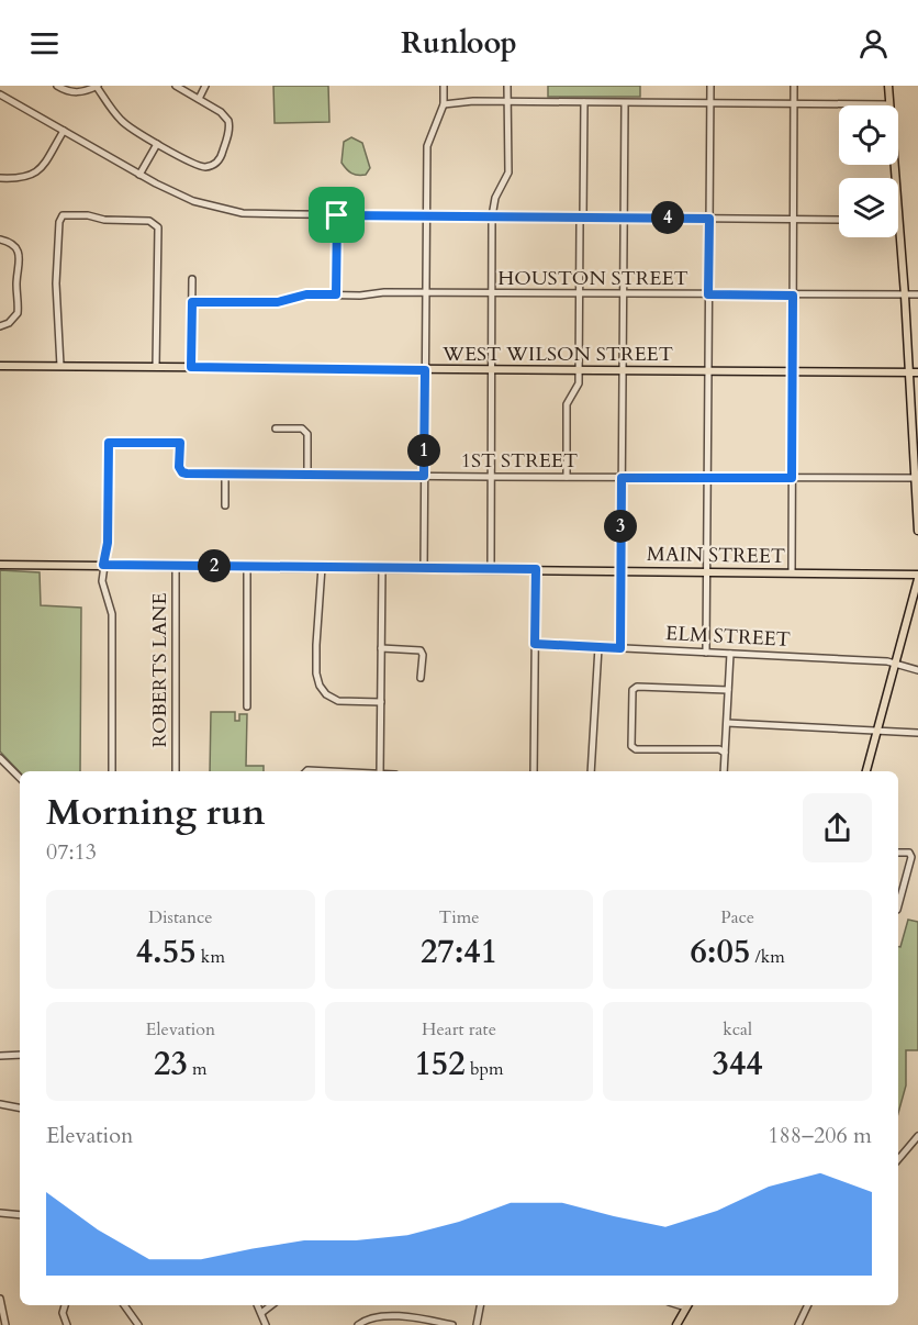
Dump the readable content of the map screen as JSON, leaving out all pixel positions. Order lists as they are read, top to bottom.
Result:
{
  "streets": {
    "main road": ["WEST WILSON STREET", "MAIN STREET"],
    "street": [
      "HOUSTON STREET",
      "1ST STREET",
      "ELM STREET",
      "ROBERTS LANE"
    ]
  },
  "crossings": [
    ["1ST STREET", "MAIN STREET"],
    ["MAIN STREET", "ROBERTS LANE"]
  ],
  "page": {
    "header": "Runloop",
    "pins": [
      "4",
      "1",
      "3",
      "2"
    ],
    "heading": ["Morning run", "07:13"],
    "stats": [
      ["Distance", "4.55 km"],
      ["Time", "27:41"],
      ["Pace", "6:05 /km"],
      ["Elevation", "23 m"],
      ["Heart rate", "152 bpm"],
      ["kcal", "344"]
    ],
    "chart": ["Elevation", "188–206 m"]
  }
}
